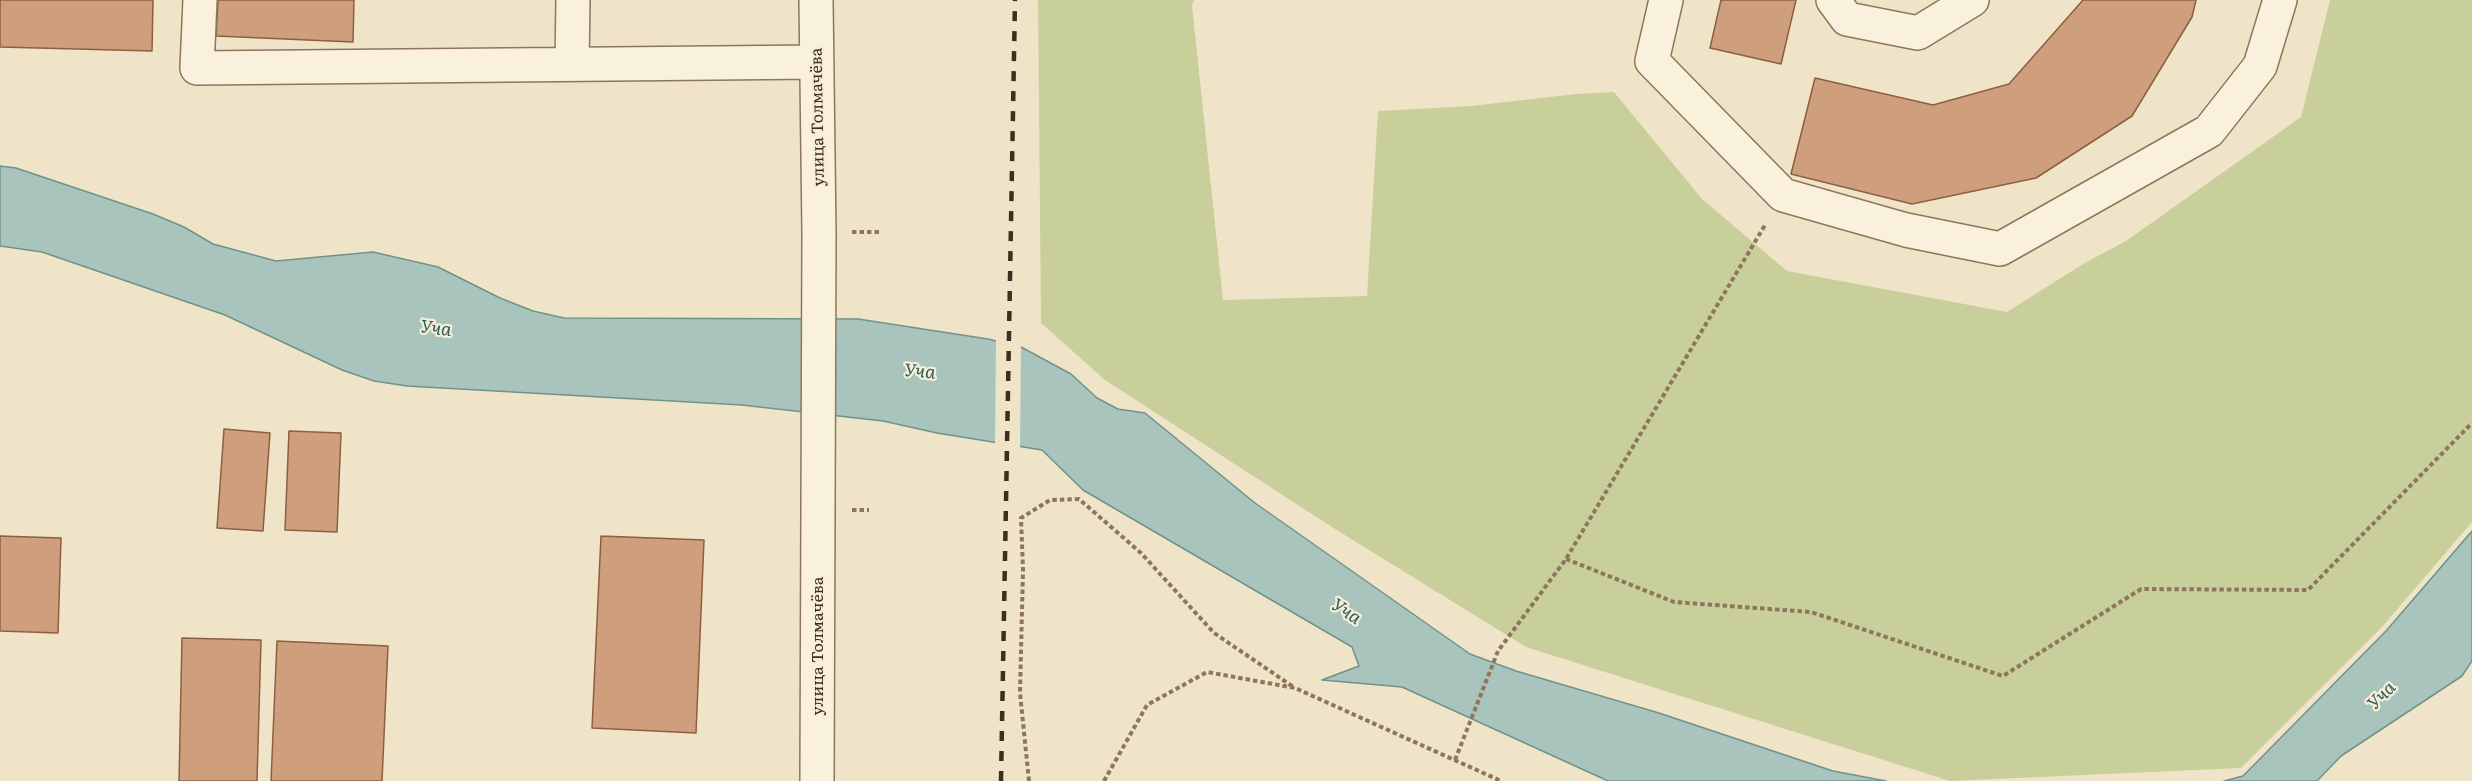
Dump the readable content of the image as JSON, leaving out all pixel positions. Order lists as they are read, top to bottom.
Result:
{
  "streets": {
    "street": ["улица Толмачёва"]
  },
  "water": ["Уча"]
}
